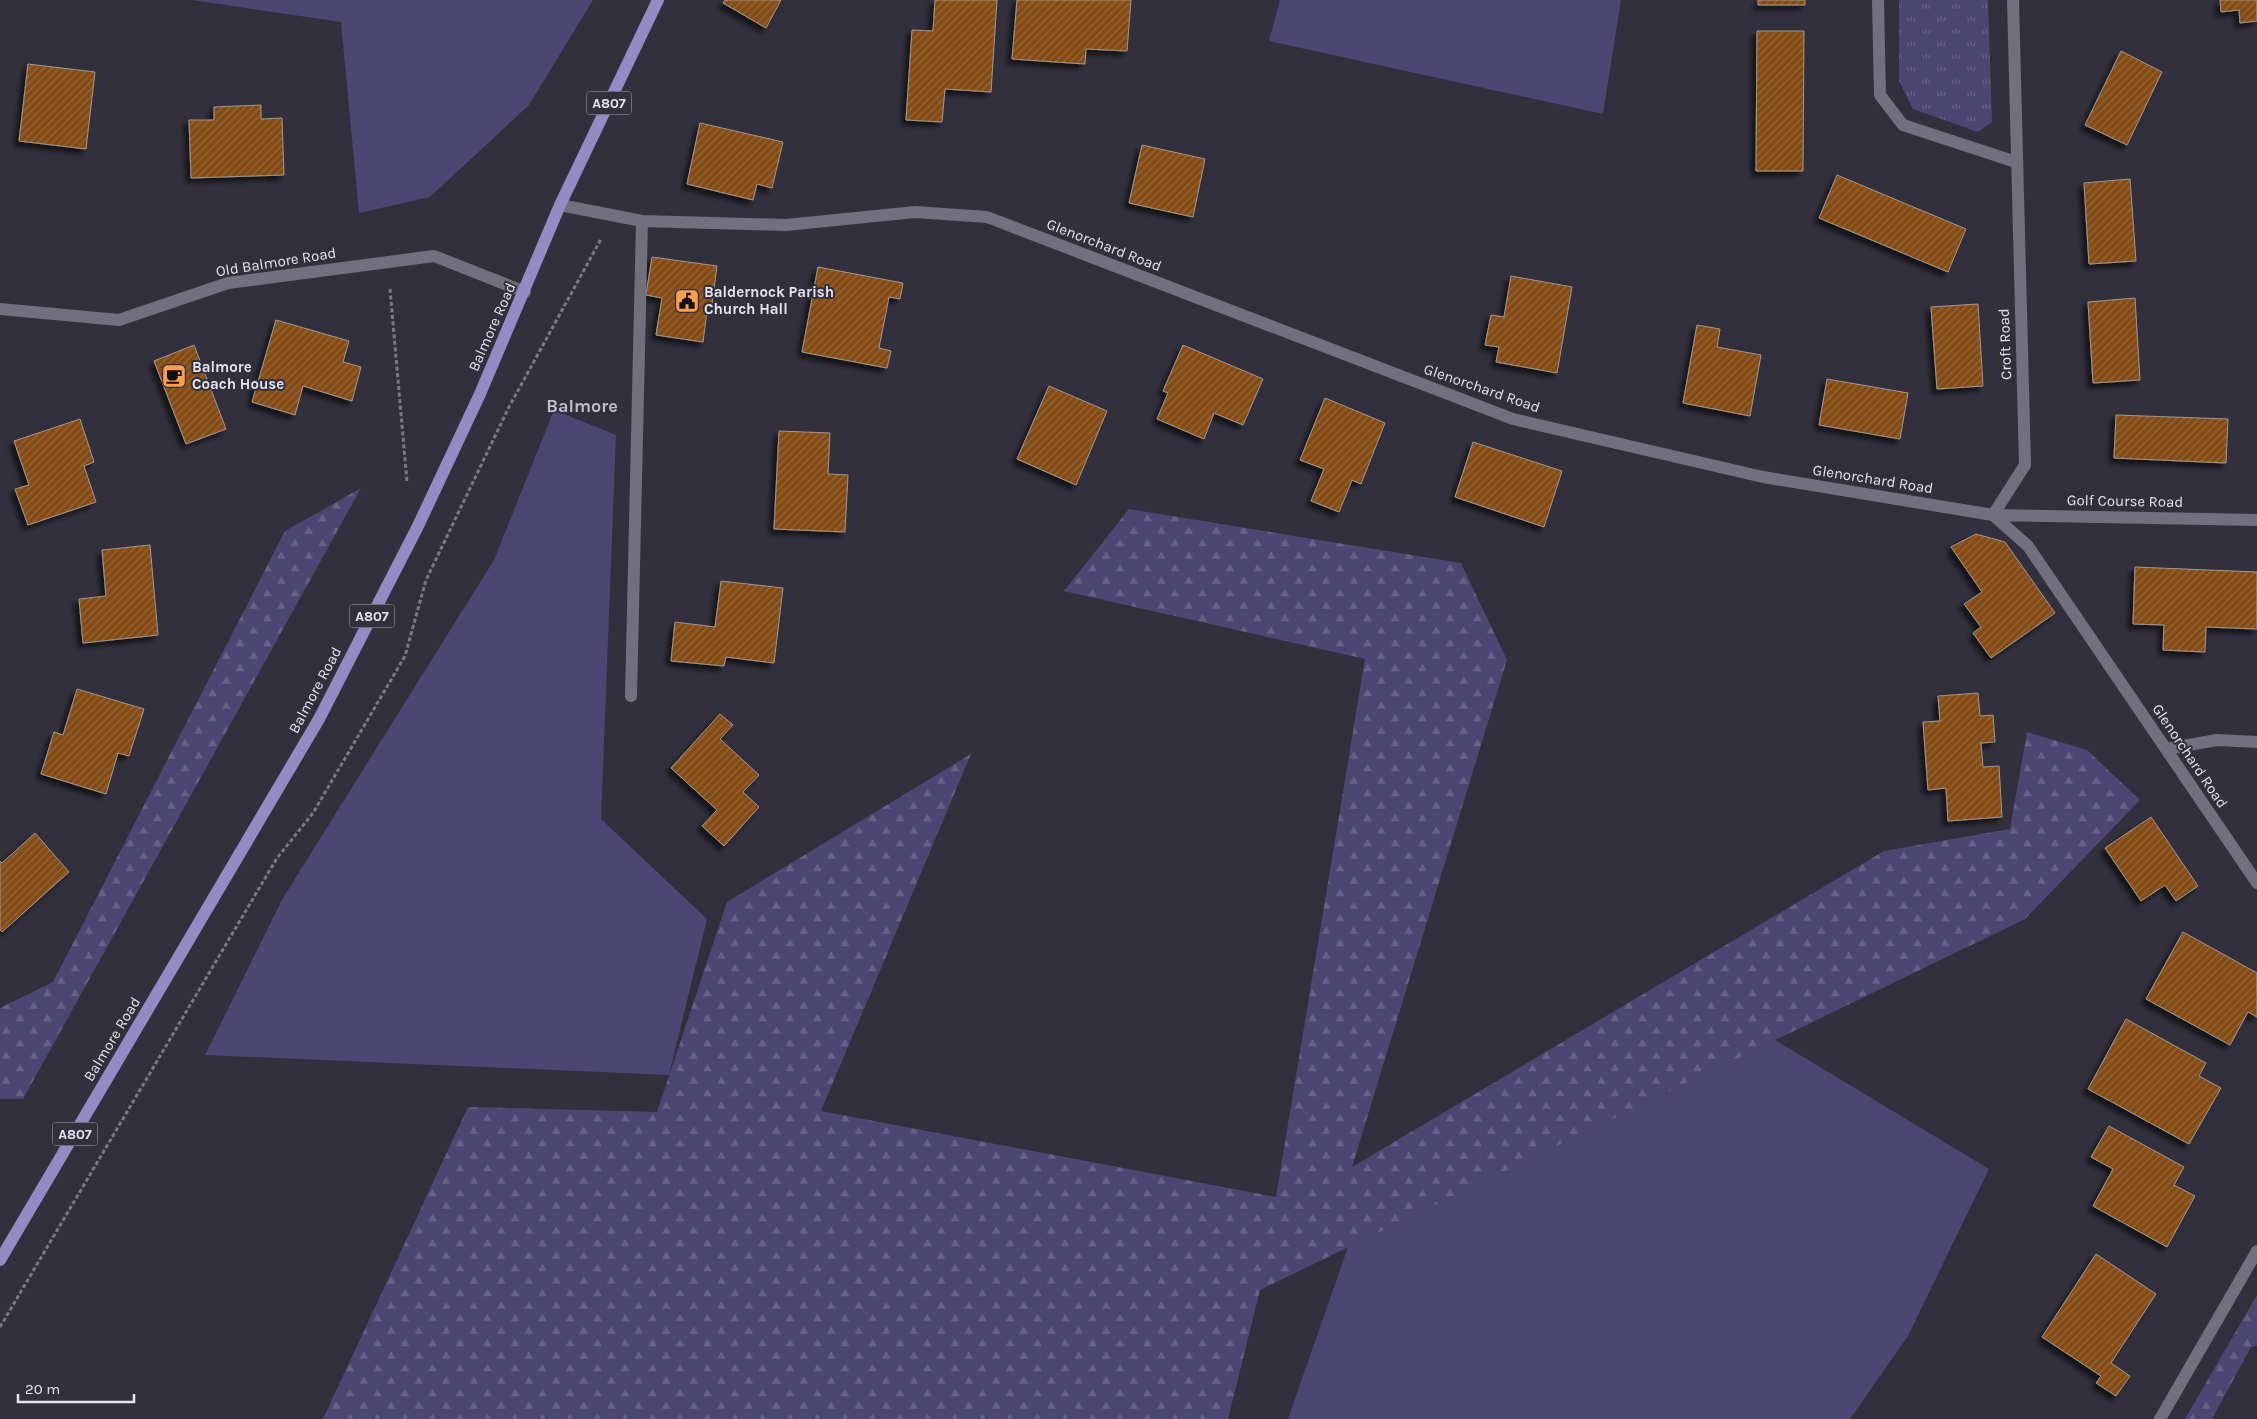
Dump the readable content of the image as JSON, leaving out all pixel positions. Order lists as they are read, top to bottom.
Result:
{
  "streets": {
    "main road": ["A807", "Balmore Road"],
    "street": [
      "Glenorchard Road",
      "Old Balmore Road",
      "Croft Road",
      "Golf Course Road"
    ]
  },
  "crossings": [
    ["Glenorchard Road", "Balmore Road"],
    ["Glenorchard Road", "Croft Road"],
    ["Glenorchard Road", "Golf Course Road"],
    ["Old Balmore Road", "Balmore Road"],
    ["Croft Road", "Golf Course Road"]
  ],
  "districts": ["Balmore"],
  "places": {
    "public building": ["Baldernock Parish Church Hall"],
    "cafe": ["Balmore Coach House"]
  },
  "scale_bar": "20 m"
}
